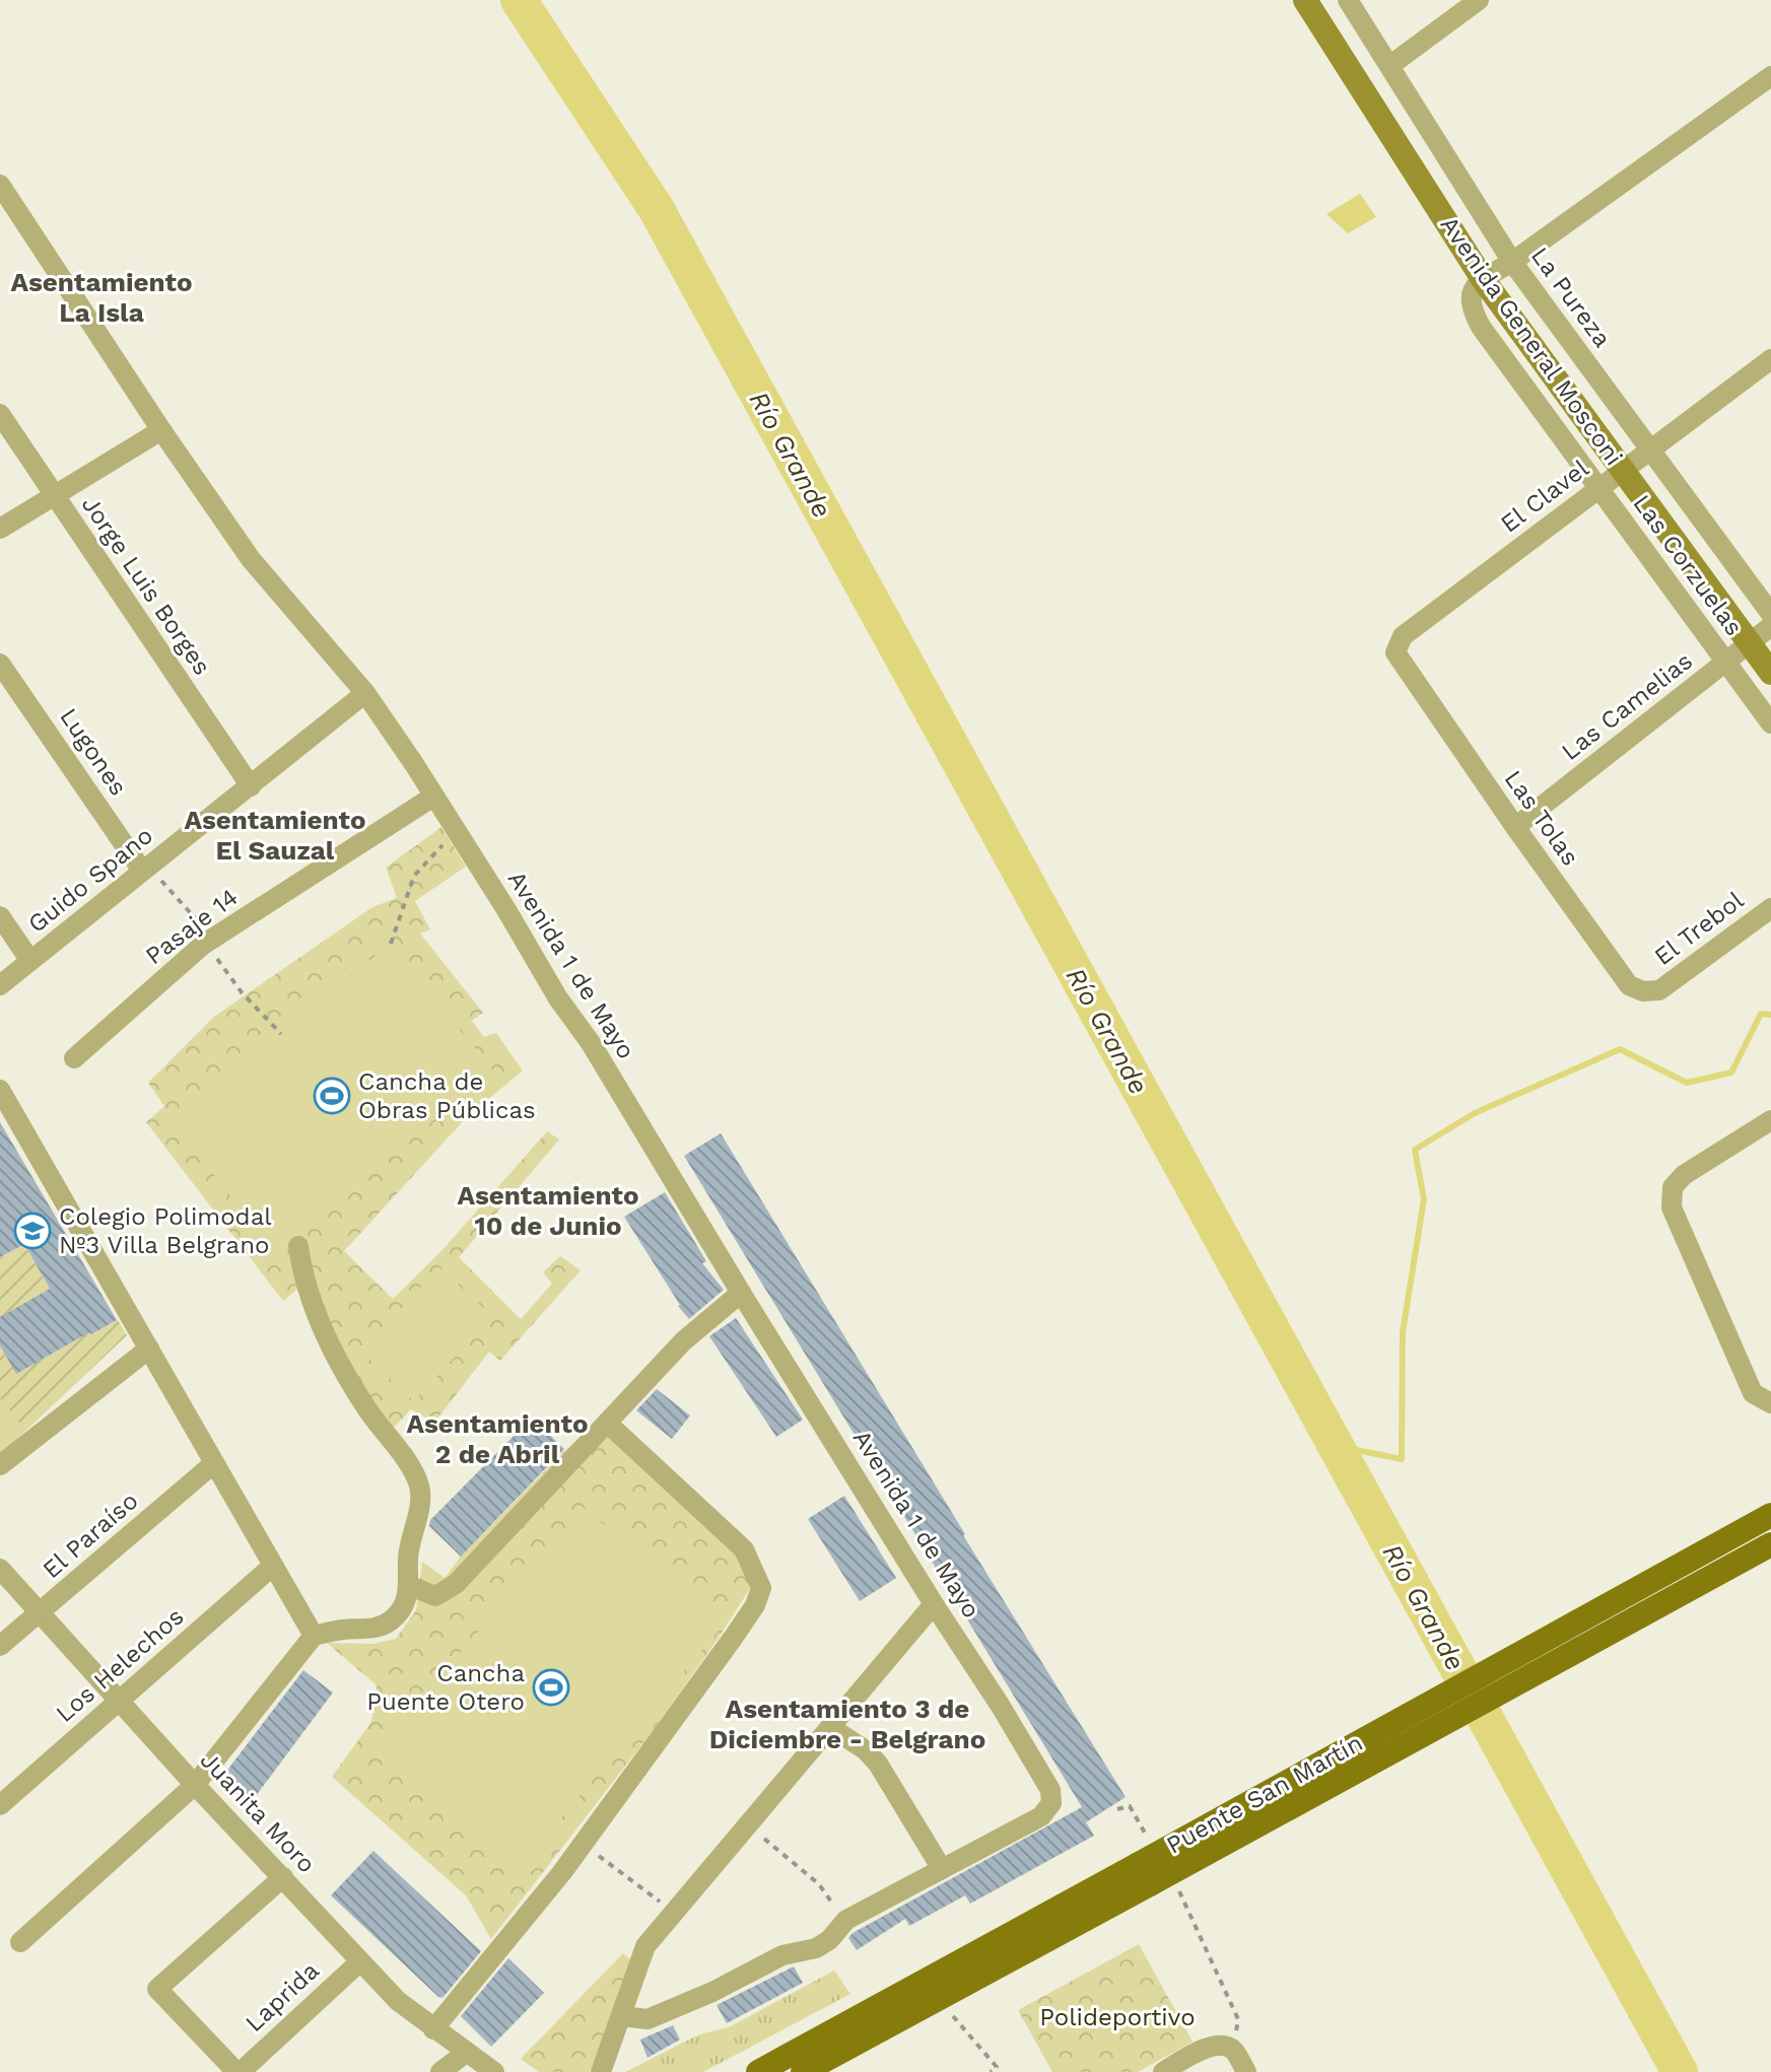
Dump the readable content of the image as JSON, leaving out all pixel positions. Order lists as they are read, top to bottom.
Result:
{
  "streets": {
    "main road": ["Avenida General Mosconi", "Puente San Martín"],
    "street": [
      "La Pureza",
      "El Clavel",
      "Las Corzuelas",
      "Jorge Luis Borges",
      "Las Camelias",
      "Lugones",
      "Las Tolas",
      "Guido Spano",
      "Pasaje 14",
      "El Trebol",
      "Avenida 1 de Mayo",
      "El Paraíso",
      "Los Helechos",
      "Juanita Moro",
      "Laprida"
    ]
  },
  "crossings": [
    ["La Pureza", "El Clavel"],
    ["Avenida General Mosconi", "El Clavel"],
    ["Avenida General Mosconi", "Las Corzuelas"],
    ["Avenida General Mosconi", "Las Camelias"],
    ["El Clavel", "Las Corzuelas"],
    ["El Clavel", "Las Tolas"],
    ["Las Corzuelas", "Las Camelias"],
    ["Jorge Luis Borges", "Guido Spano"],
    ["Las Camelias", "Las Tolas"],
    ["Lugones", "Guido Spano"],
    ["Las Tolas", "El Trebol"],
    ["Guido Spano", "Avenida 1 de Mayo"],
    ["Pasaje 14", "Avenida 1 de Mayo"],
    ["El Paraíso", "Juanita Moro"],
    ["Los Helechos", "Juanita Moro"],
    ["Juanita Moro", "Laprida"]
  ],
  "districts": [
    "Asentamiento La Isla",
    "Asentamiento El Sauzal",
    "Asentamiento 10 de Junio",
    "Asentamiento 2 de Abril",
    "Asentamiento 3 de Diciembre - Belgrano"
  ],
  "water": ["Río Grande"],
  "parks": ["Polideportivo"],
  "places": {
    "sports": ["Cancha de Obras Públicas", "Cancha Puente Otero"],
    "school or university": ["Colegio Polimodal Nº3 Villa Belgrano"]
  }
}
